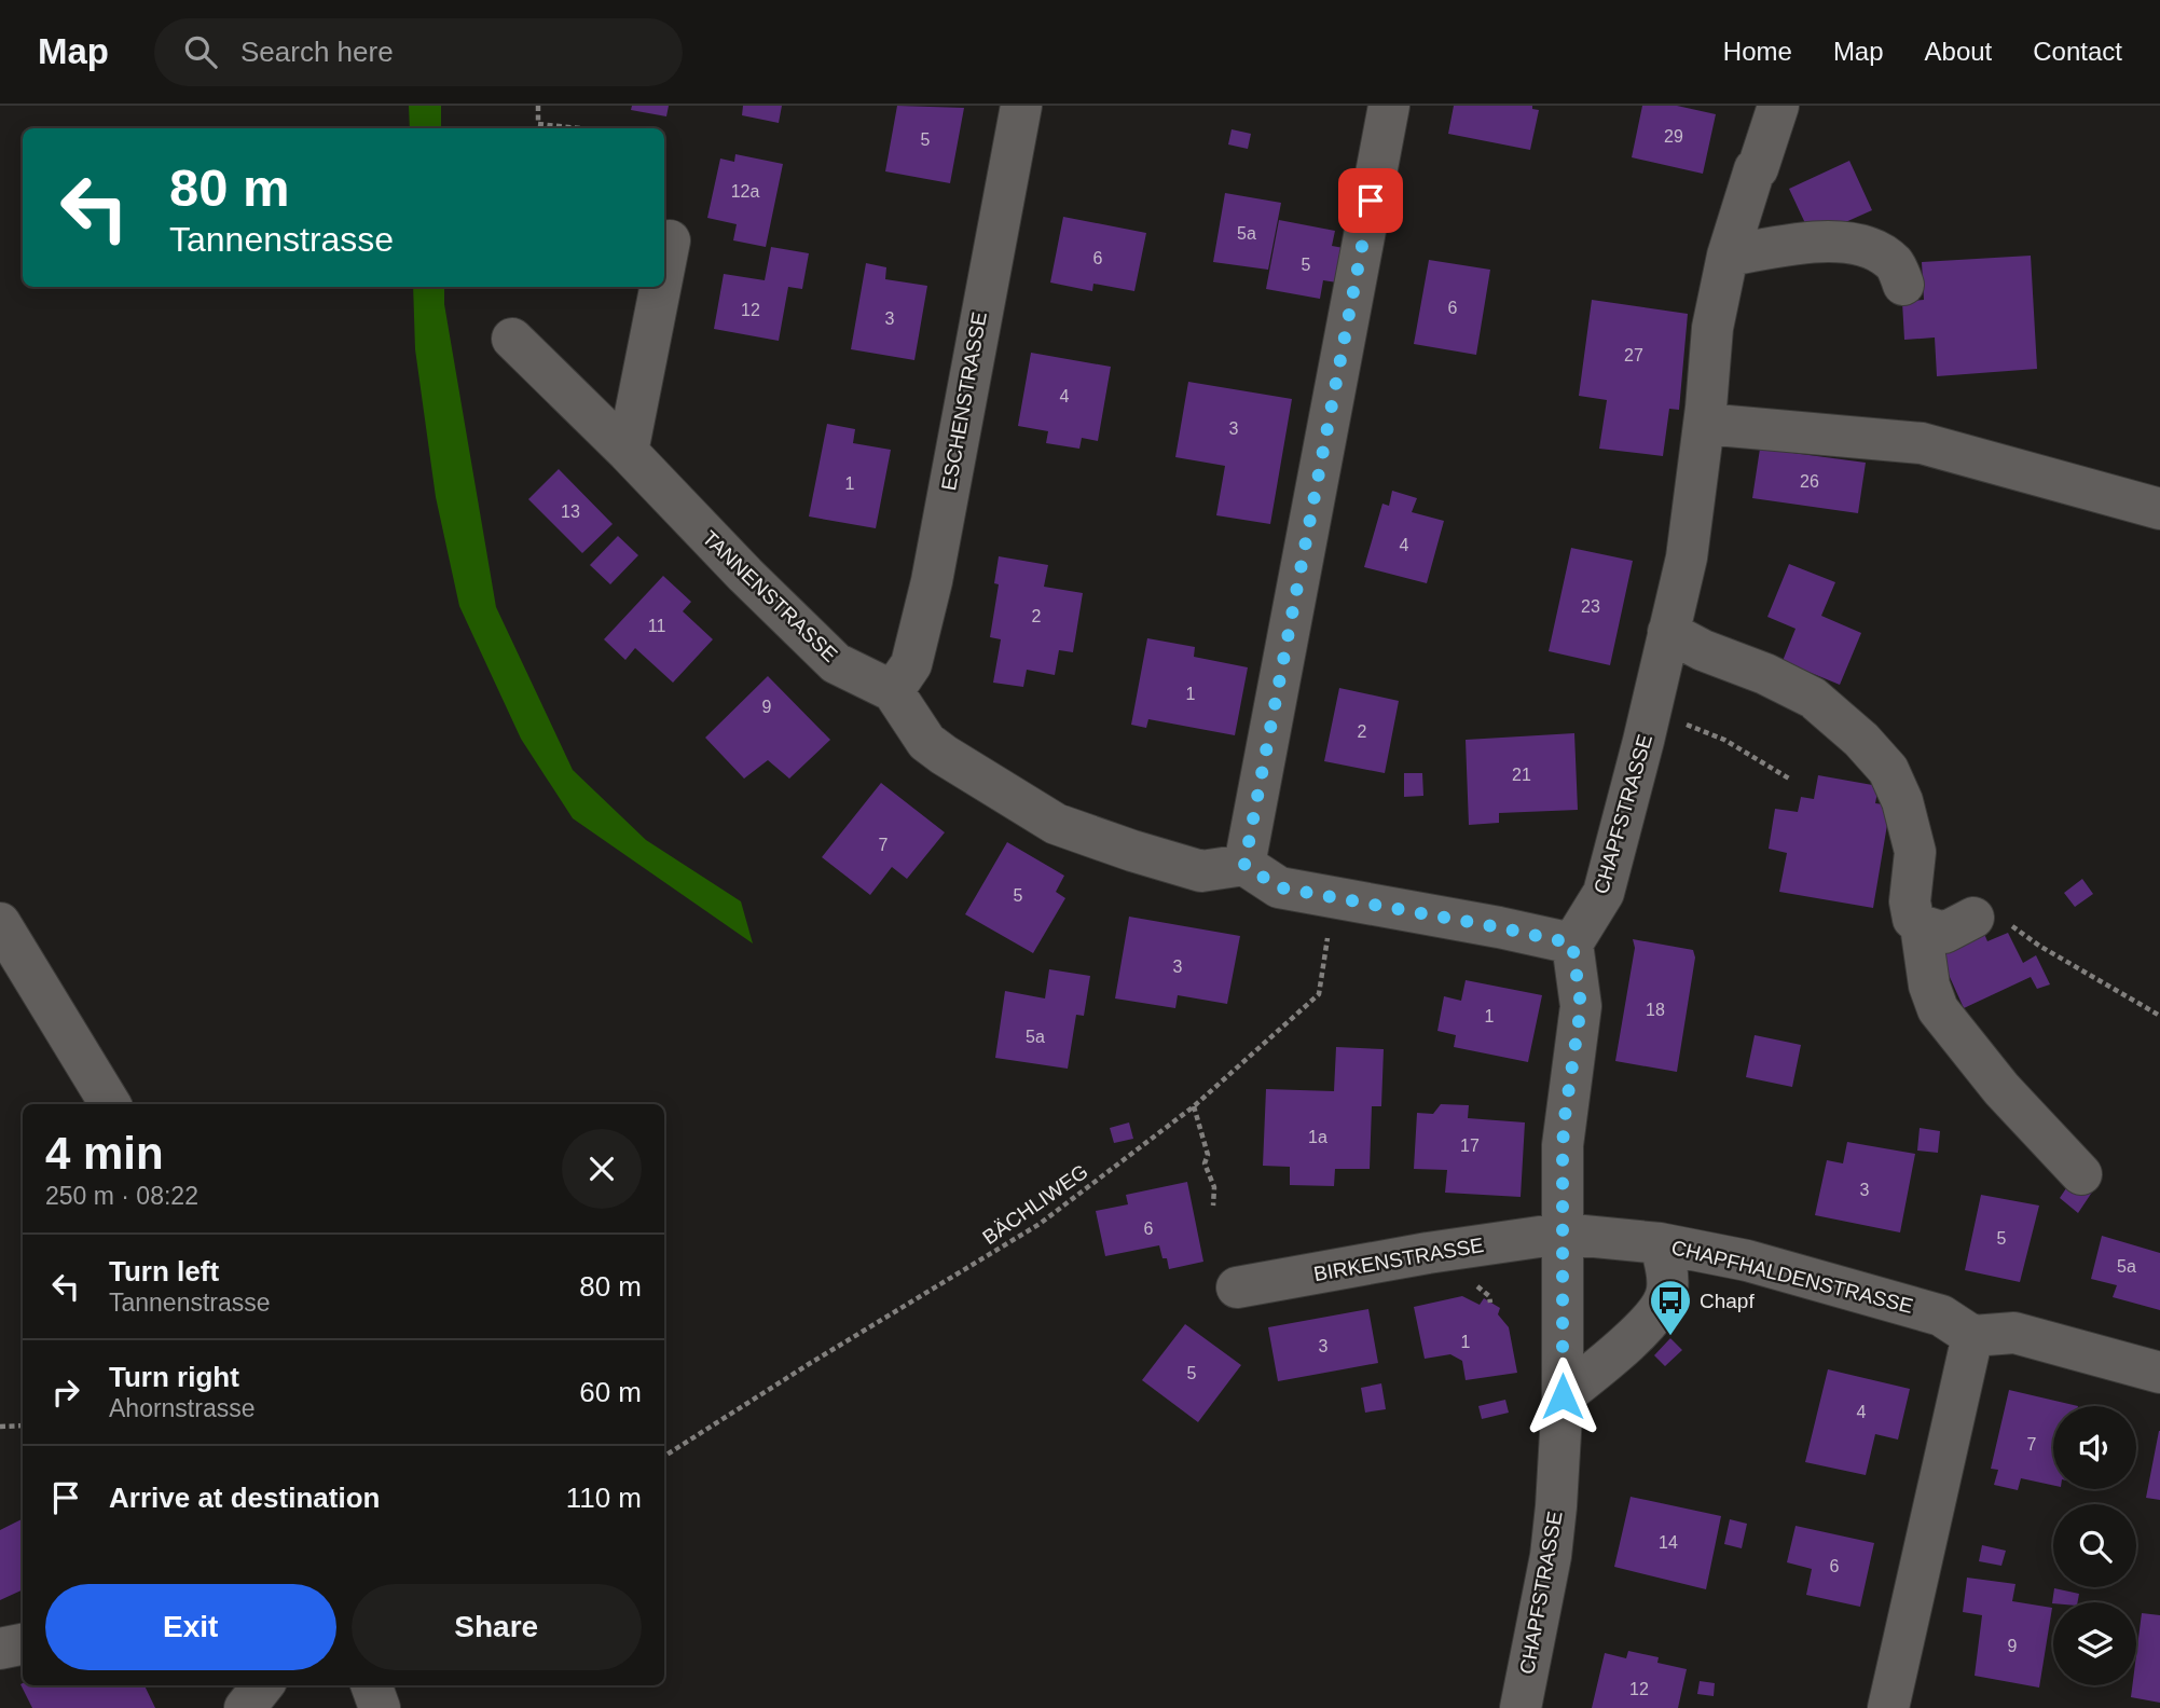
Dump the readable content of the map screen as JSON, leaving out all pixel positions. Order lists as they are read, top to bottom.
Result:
{
  "streets": {
    "street": [
      "ESCHENSTRASSE",
      "TANNENSTRASSE",
      "CHAPFSTRASSE",
      "BIRKENSTRASSE",
      "CHAPFHALDENSTRASSE"
    ],
    "path": ["BÄCHLIWEG"]
  },
  "crossings": [
    ["ESCHENSTRASSE", "TANNENSTRASSE"],
    ["CHAPFSTRASSE", "BIRKENSTRASSE"],
    ["CHAPFSTRASSE", "CHAPFHALDENSTRASSE"],
    ["BIRKENSTRASSE", "CHAPFHALDENSTRASSE"]
  ],
  "places": {
    "bus stop": ["Chapf"]
  },
  "house_numbers": [
    "29",
    "5",
    "12a",
    "5a",
    "6",
    "5",
    "6",
    "12",
    "3",
    "27",
    "4",
    "3",
    "26",
    "1",
    "13",
    "4",
    "23",
    "2",
    "11",
    "1",
    "9",
    "2",
    "21",
    "7",
    "5",
    "3",
    "18",
    "1",
    "5a",
    "1a",
    "17",
    "3",
    "6",
    "5",
    "5a",
    "1",
    "3",
    "5",
    "4",
    "7",
    "14",
    "6",
    "9",
    "12"
  ],
  "page": {
    "header": "Map",
    "search": "Search here",
    "nav": [
      "Home",
      "Map",
      "About",
      "Contact"
    ],
    "turn": ["80 m", "Tannenstrasse"],
    "heading": ["4 min", "250 m · 08:22"],
    "list": [
      {
        "name": "Turn left",
        "note": "Tannenstrasse",
        "value": "80 m"
      },
      {
        "name": "Turn right",
        "note": "Ahornstrasse",
        "value": "60 m"
      },
      {
        "name": "Arrive at destination",
        "value": "110 m"
      }
    ],
    "buttons": ["Exit", "Share"]
  }
}
